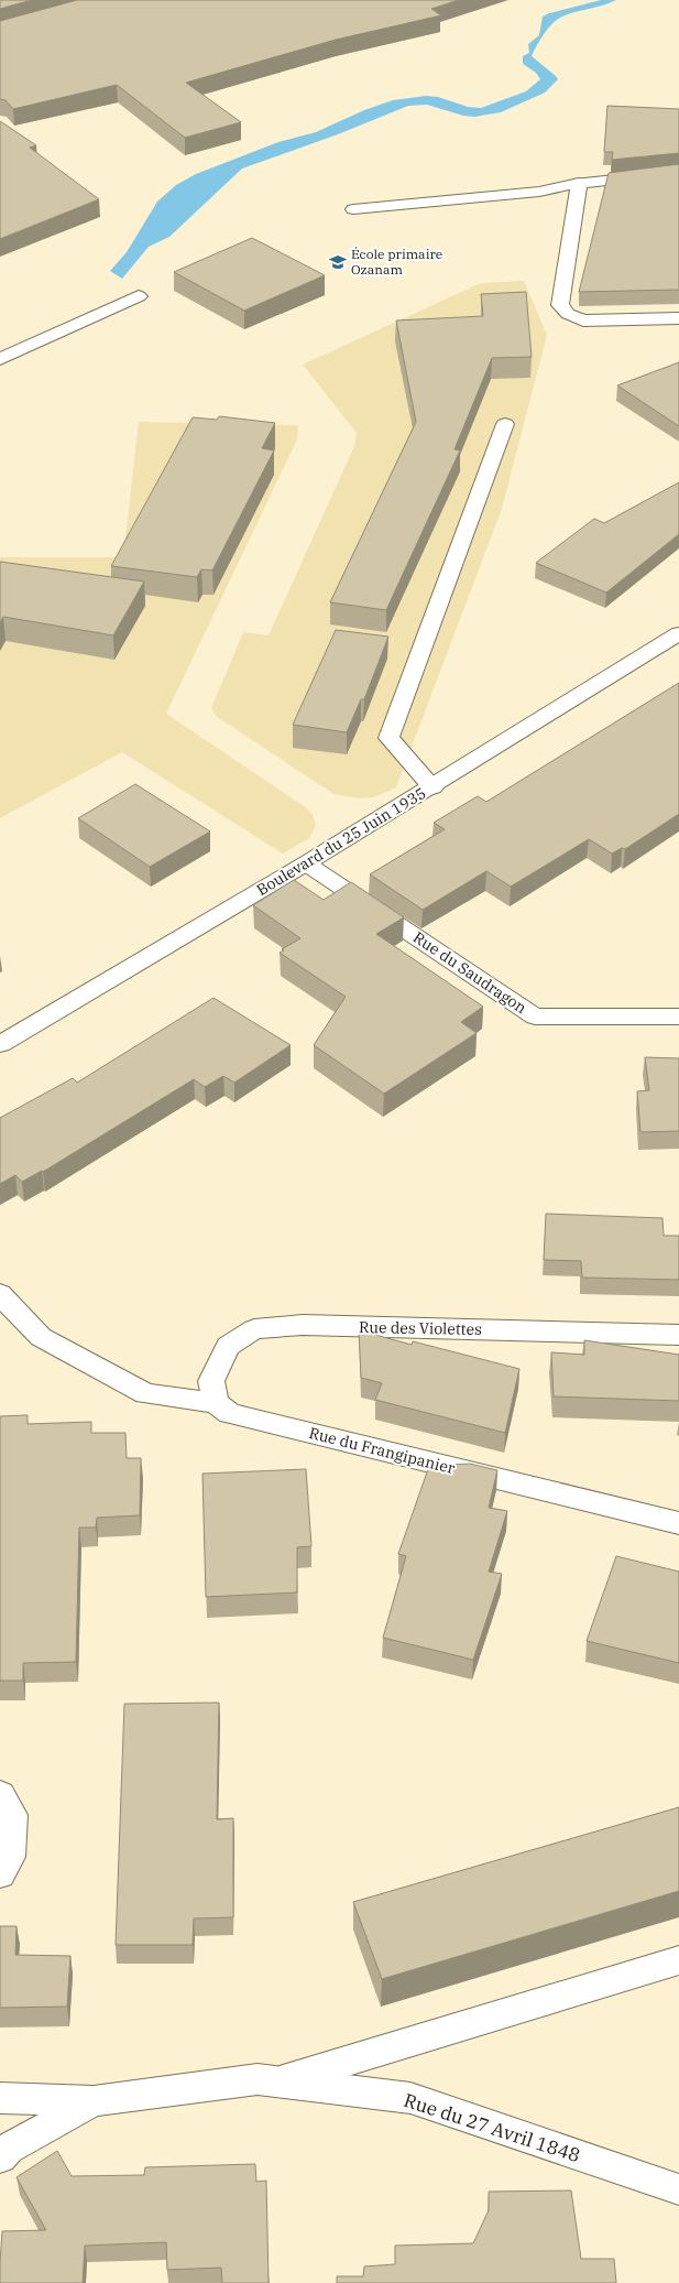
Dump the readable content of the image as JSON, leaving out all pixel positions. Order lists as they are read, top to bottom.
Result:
{
  "streets": {
    "street": [
      "Boulevard du 25 Juin 1935",
      "Rue du Saudragon",
      "Rue des Violettes",
      "Rue du Frangipanier",
      "Rue du 27 Avril 1848"
    ]
  },
  "crossings": [
    ["Boulevard du 25 Juin 1935", "Rue du Saudragon"],
    ["Rue des Violettes", "Rue du Frangipanier"]
  ],
  "places": {
    "school or university": ["École primaire Ozanam"]
  }
}
